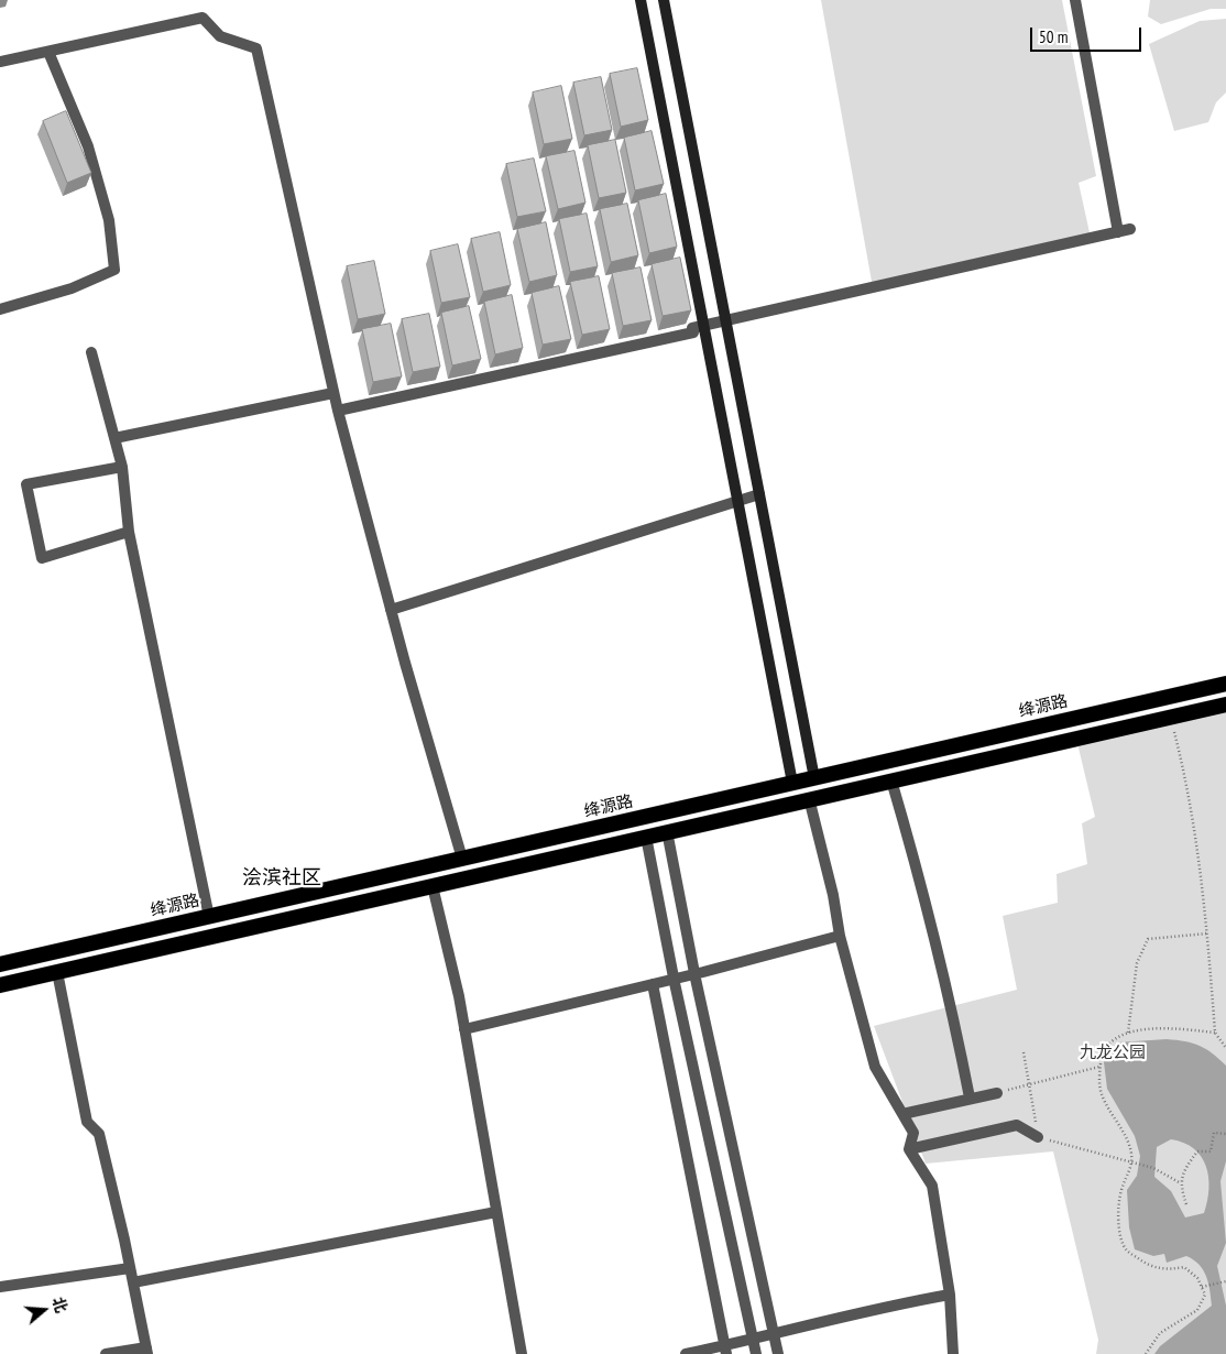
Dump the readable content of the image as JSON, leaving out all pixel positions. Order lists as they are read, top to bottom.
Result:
{
  "streets": {
    "highway": ["绛源路"]
  },
  "districts": ["浍滨社区"],
  "parks": ["九龙公园"],
  "scale_bar": "50 m",
  "north": "right"
}
